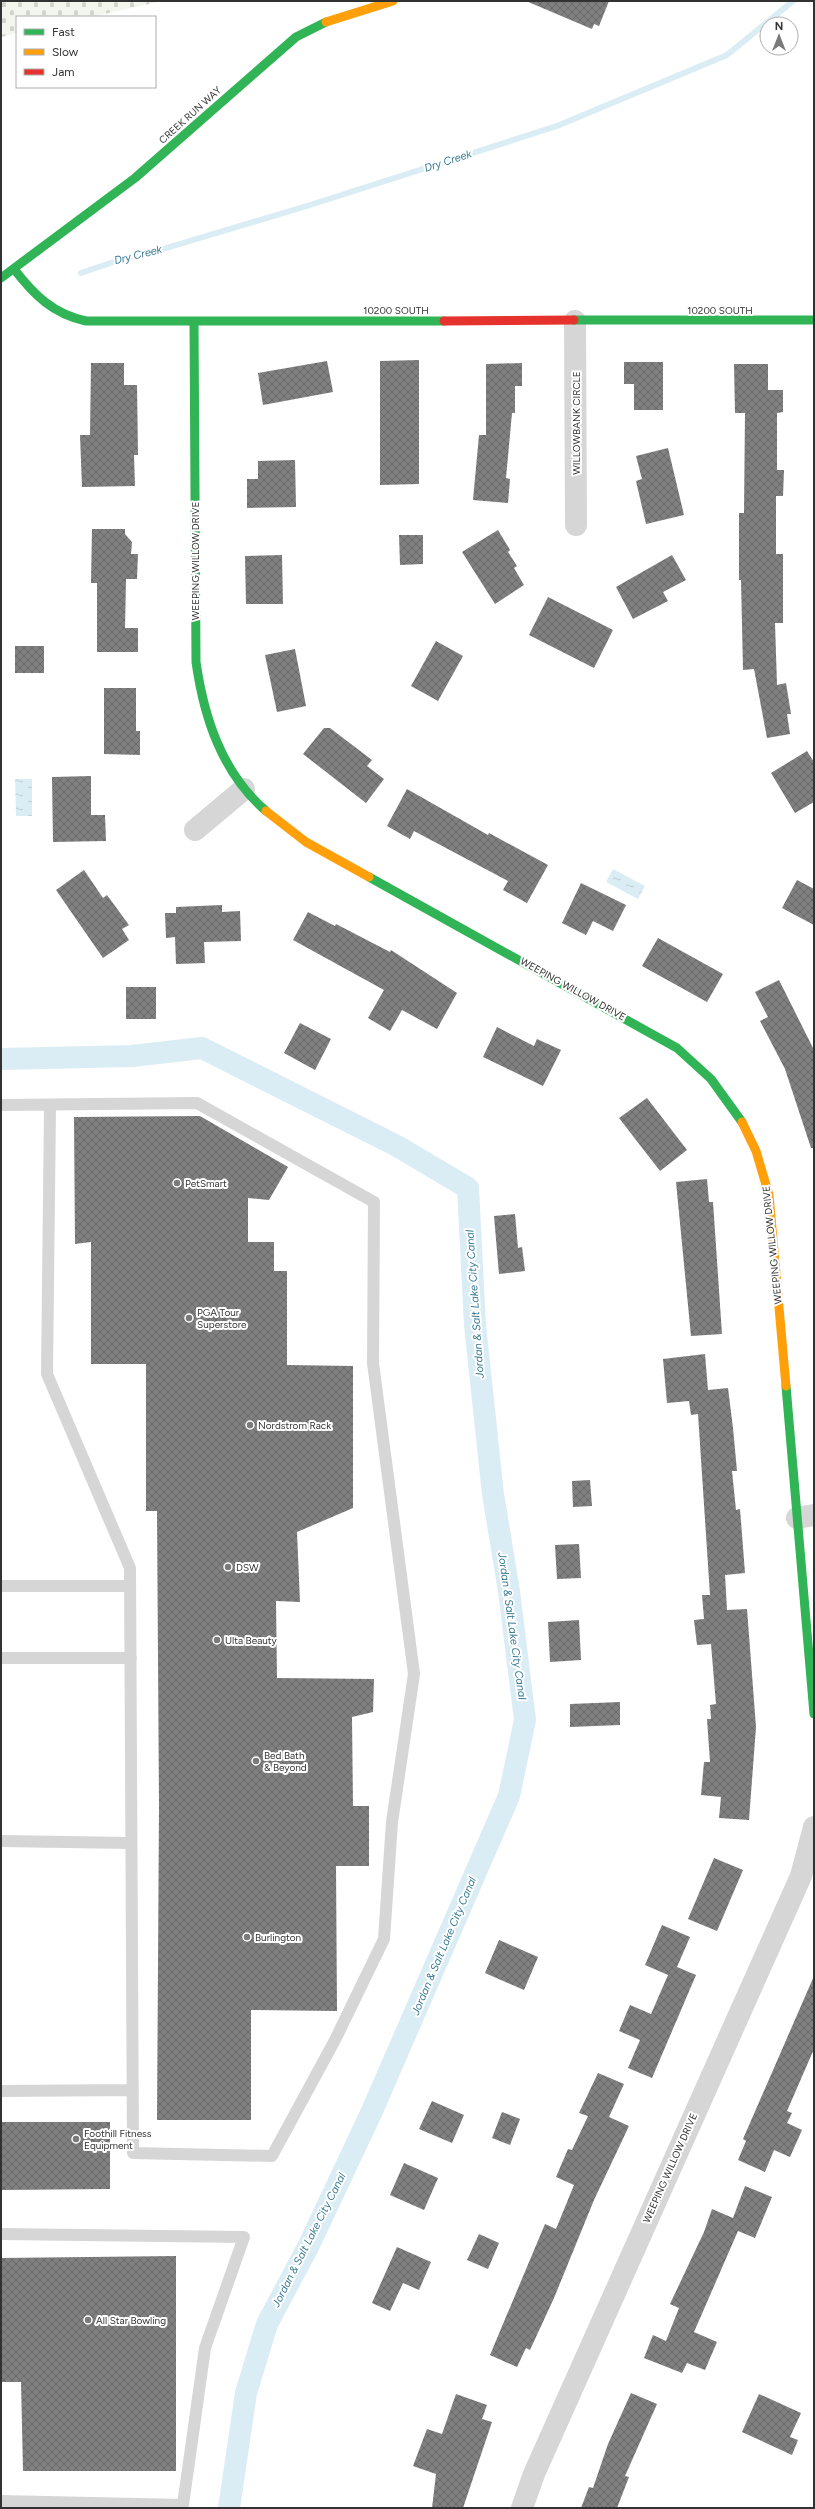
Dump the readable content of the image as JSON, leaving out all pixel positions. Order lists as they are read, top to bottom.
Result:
{
  "streets": {
    "street": [
      "CREEK RUN WAY",
      "10200 SOUTH",
      "WILLOWBANK CIRCLE",
      "WEEPING WILLOW DRIVE"
    ]
  },
  "crossings": [
    ["CREEK RUN WAY", "10200 SOUTH"],
    ["10200 SOUTH", "WILLOWBANK CIRCLE"],
    ["10200 SOUTH", "WEEPING WILLOW DRIVE"]
  ],
  "water": ["Dry Creek", "Jordan & Salt Lake City Canal"],
  "places": [
    "PetSmart",
    "PGA Tour Superstore",
    "Nordstrom Rack",
    "DSW",
    "Ulta Beauty",
    "Bed Bath & Beyond",
    "Burlington",
    "Foothill Fitness Equipment",
    "All Star Bowling"
  ],
  "legend": ["Fast", "Slow", "Jam"],
  "north": "top"
}
